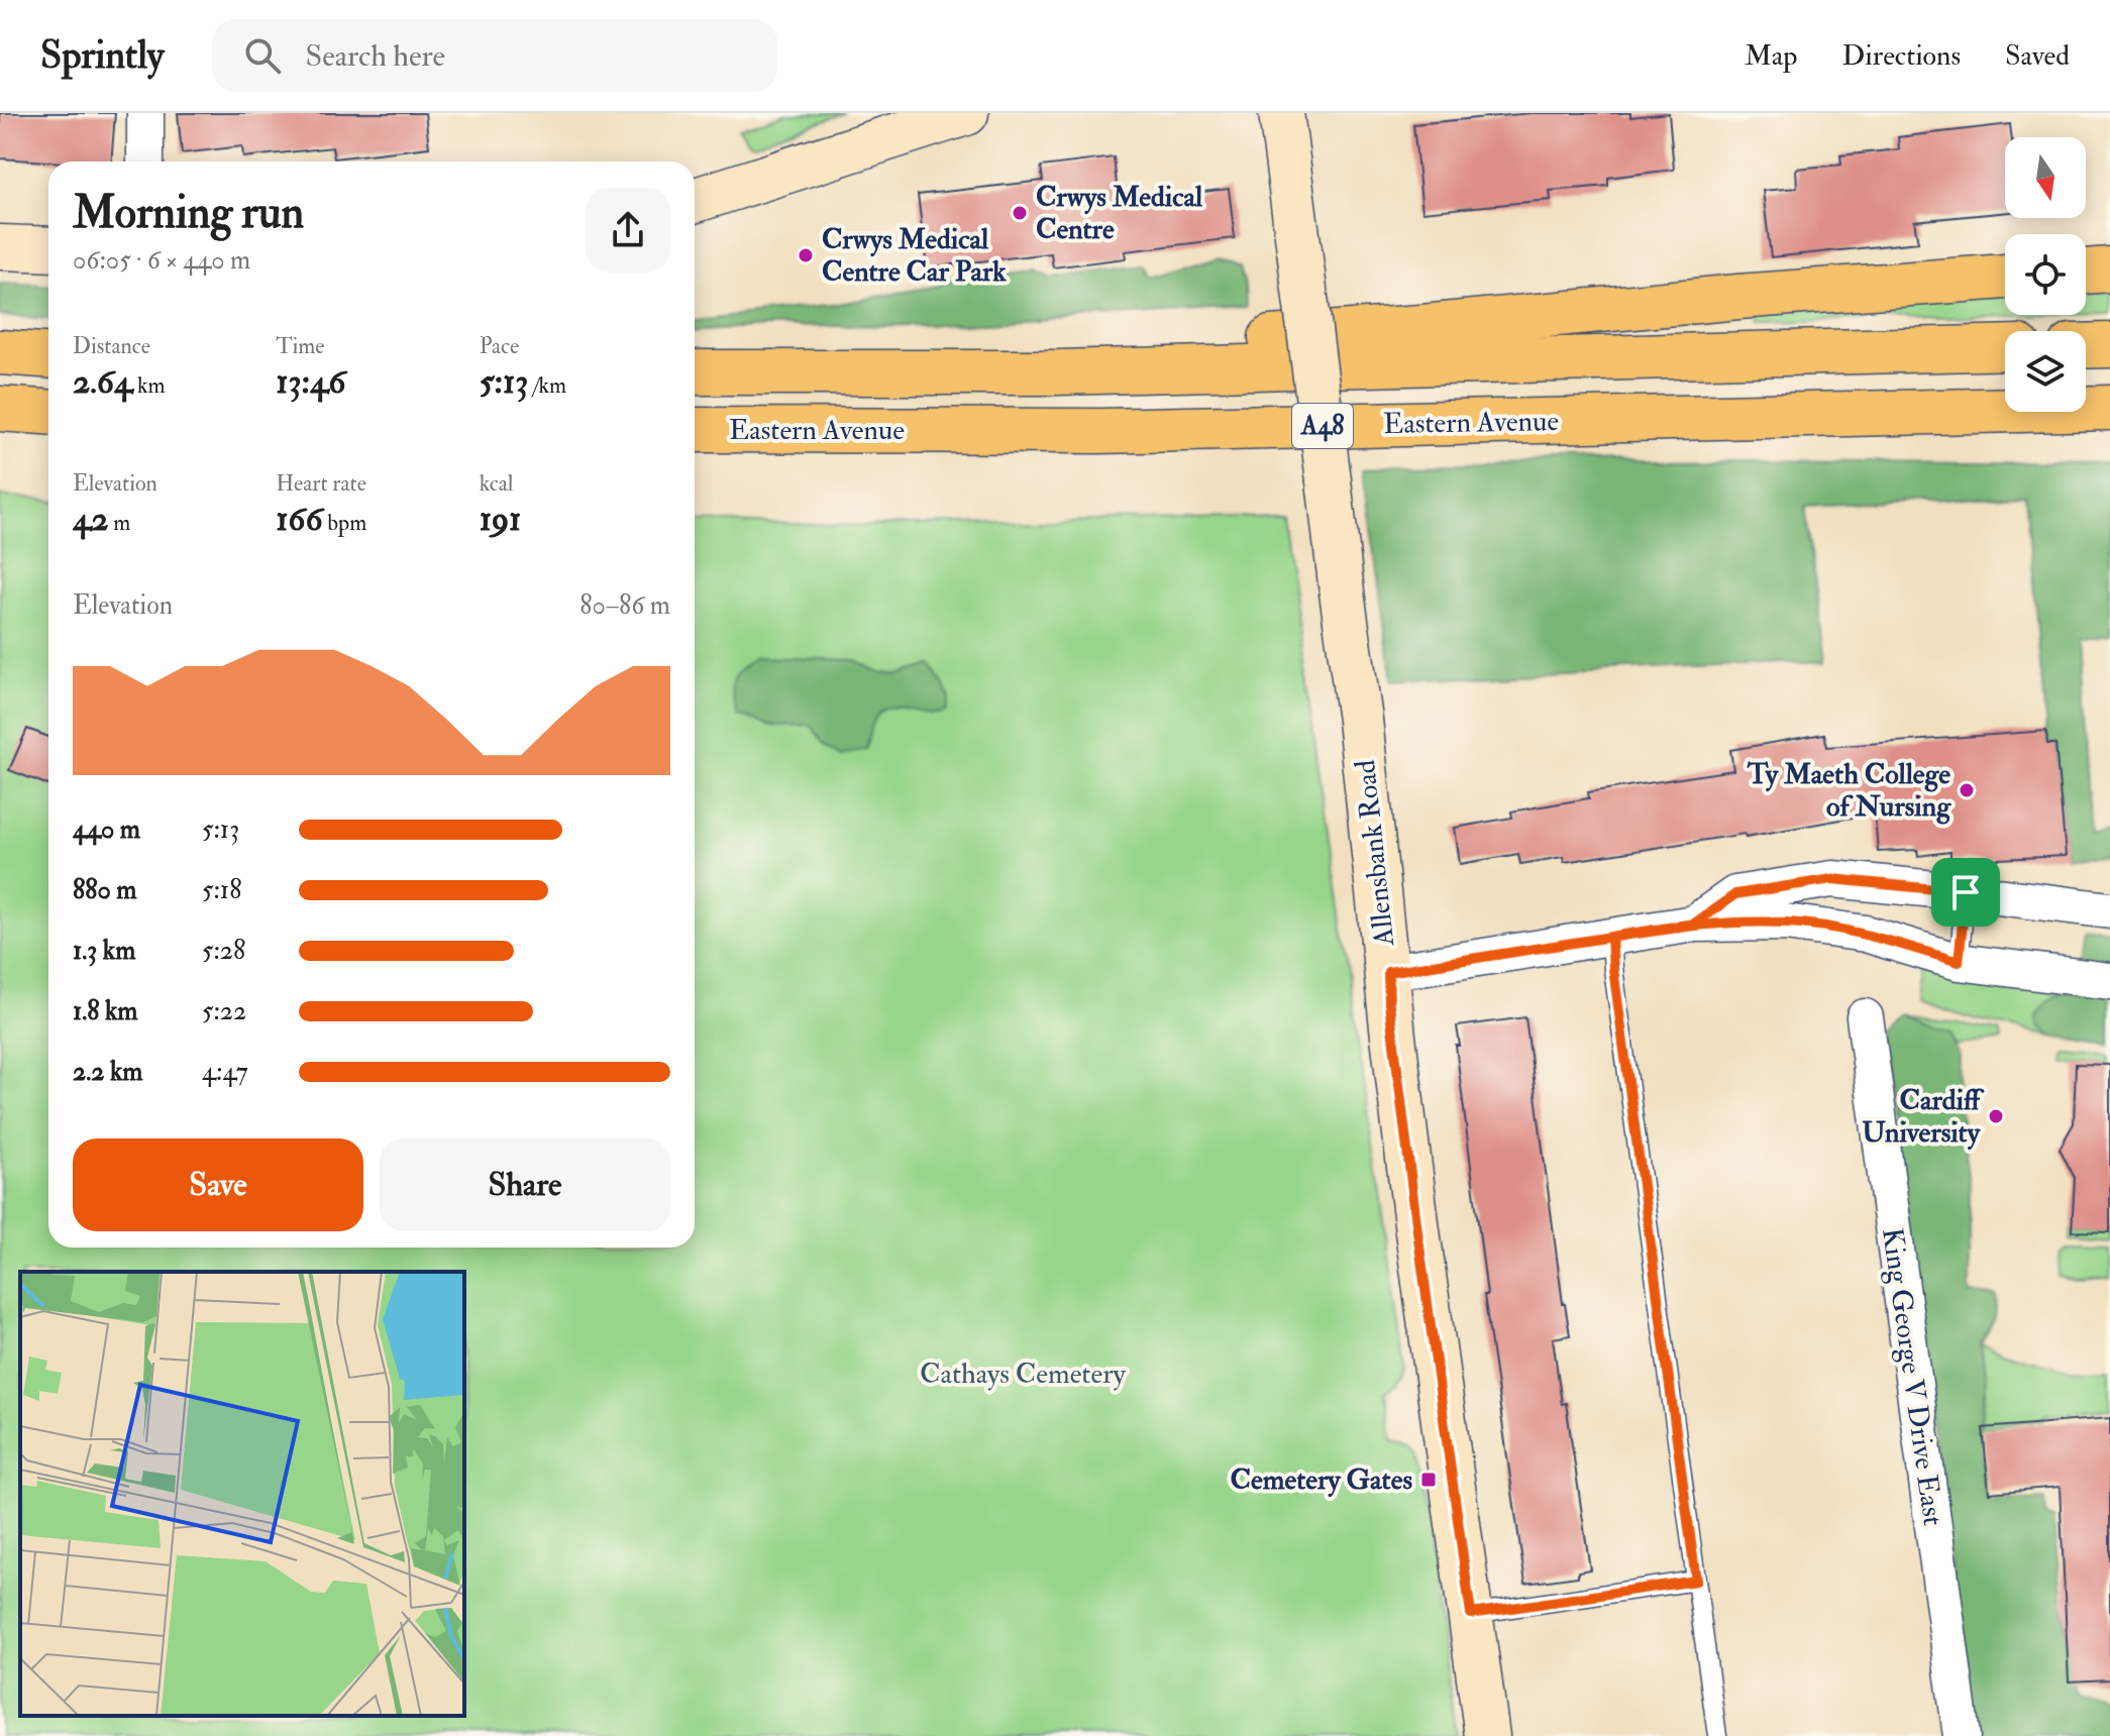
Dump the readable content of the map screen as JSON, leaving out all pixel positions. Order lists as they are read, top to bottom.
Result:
{
  "streets": {
    "highway": ["Eastern Avenue", "A48"],
    "street": ["Allensbank Road", "King George V Drive East"]
  },
  "parks": ["Cathays Cemetery"],
  "places": {
    "other": [
      "Crwys Medical Centre",
      "Crwys Medical Centre Car Park",
      "Ty Maeth College of Nursing",
      "Cardiff University"
    ],
    "transit": ["Cemetery Gates"]
  },
  "north": "bottom",
  "page": {
    "header": "Sprintly",
    "search": "Search here",
    "nav": ["Map", "Directions", "Saved"],
    "heading": ["Morning run", "06:05 · 6 × 440 m"],
    "stats": [
      ["Distance", "2.64 km"],
      ["Time", "13:46"],
      ["Pace", "5:13 /km"],
      ["Elevation", "42 m"],
      ["Heart rate", "166 bpm"],
      ["kcal", "191"]
    ],
    "chart": ["Elevation", "80–86 m"],
    "list": [
      {
        "name": "440 m",
        "note": "5:13"
      },
      {
        "name": "880 m",
        "note": "5:18"
      },
      {
        "name": "1.3 km",
        "note": "5:28"
      },
      {
        "name": "1.8 km",
        "note": "5:22"
      },
      {
        "name": "2.2 km",
        "note": "4:47"
      }
    ],
    "buttons": ["Save", "Share"]
  }
}
